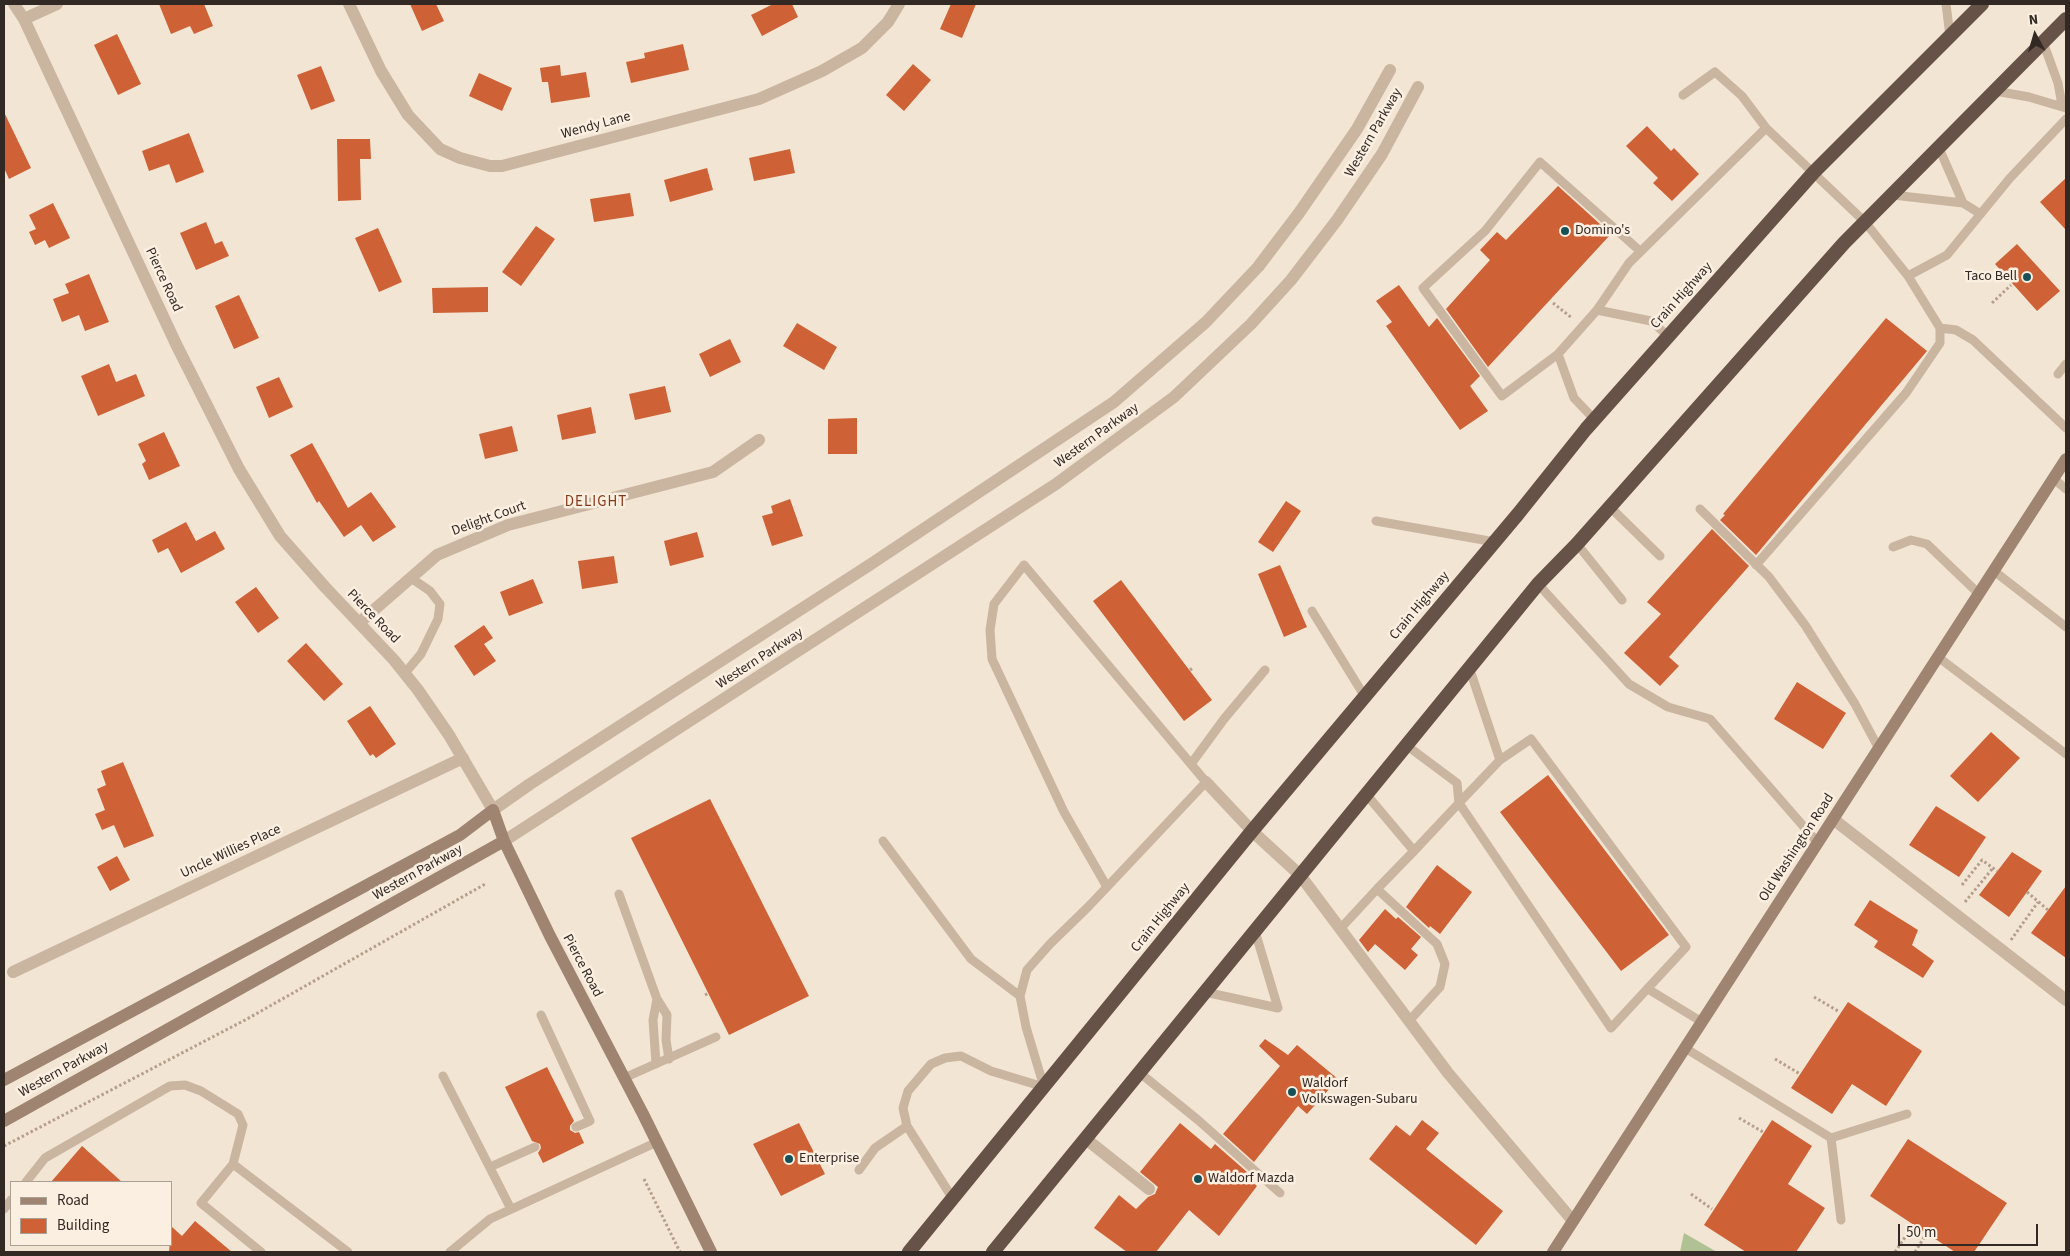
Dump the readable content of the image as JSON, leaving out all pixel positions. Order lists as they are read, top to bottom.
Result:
{
  "streets": {
    "highway": ["Crain Highway"],
    "main road": ["Western Parkway", "Pierce Road", "Old Washington Road"],
    "street": ["Wendy Lane", "Delight Court", "Uncle Willies Place"]
  },
  "crossings": [
    ["Western Parkway", "Pierce Road"],
    ["Pierce Road", "Delight Court"],
    ["Pierce Road", "Uncle Willies Place"]
  ],
  "districts": ["DELIGHT"],
  "places": [
    "Domino's",
    "Taco Bell",
    "Waldorf Volkswagen-Subaru",
    "Enterprise",
    "Waldorf Mazda"
  ],
  "legend": ["Road", "Building"],
  "scale_bar": "50 m",
  "north": "top"
}
